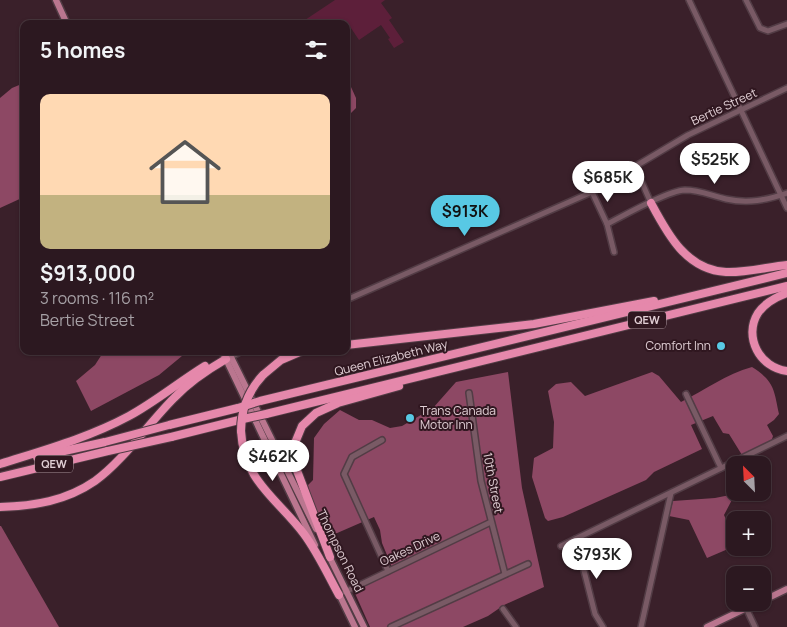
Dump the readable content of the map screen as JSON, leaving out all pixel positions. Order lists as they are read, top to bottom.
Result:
{
  "streets": {
    "highway": ["QEW", "Queen Elizabeth Way"],
    "main road": ["Thompson Road"],
    "street": ["Bertie Street", "10th Street", "Oakes Drive"]
  },
  "crossings": [
    ["10th Street", "Oakes Drive"],
    ["Oakes Drive", "Thompson Road"]
  ],
  "places": ["Comfort Inn", "Trans Canada Motor Inn"],
  "north": "top left",
  "page": {
    "heading": "5 homes",
    "list": [
      {
        "name": "$913,000",
        "note": "3 rooms · 116 m² · Bertie Street"
      }
    ],
    "price": [
      "$525K",
      "$685K",
      "$913K",
      "$462K",
      "$793K"
    ],
    "map_buttons": ["+", "−"]
  }
}
